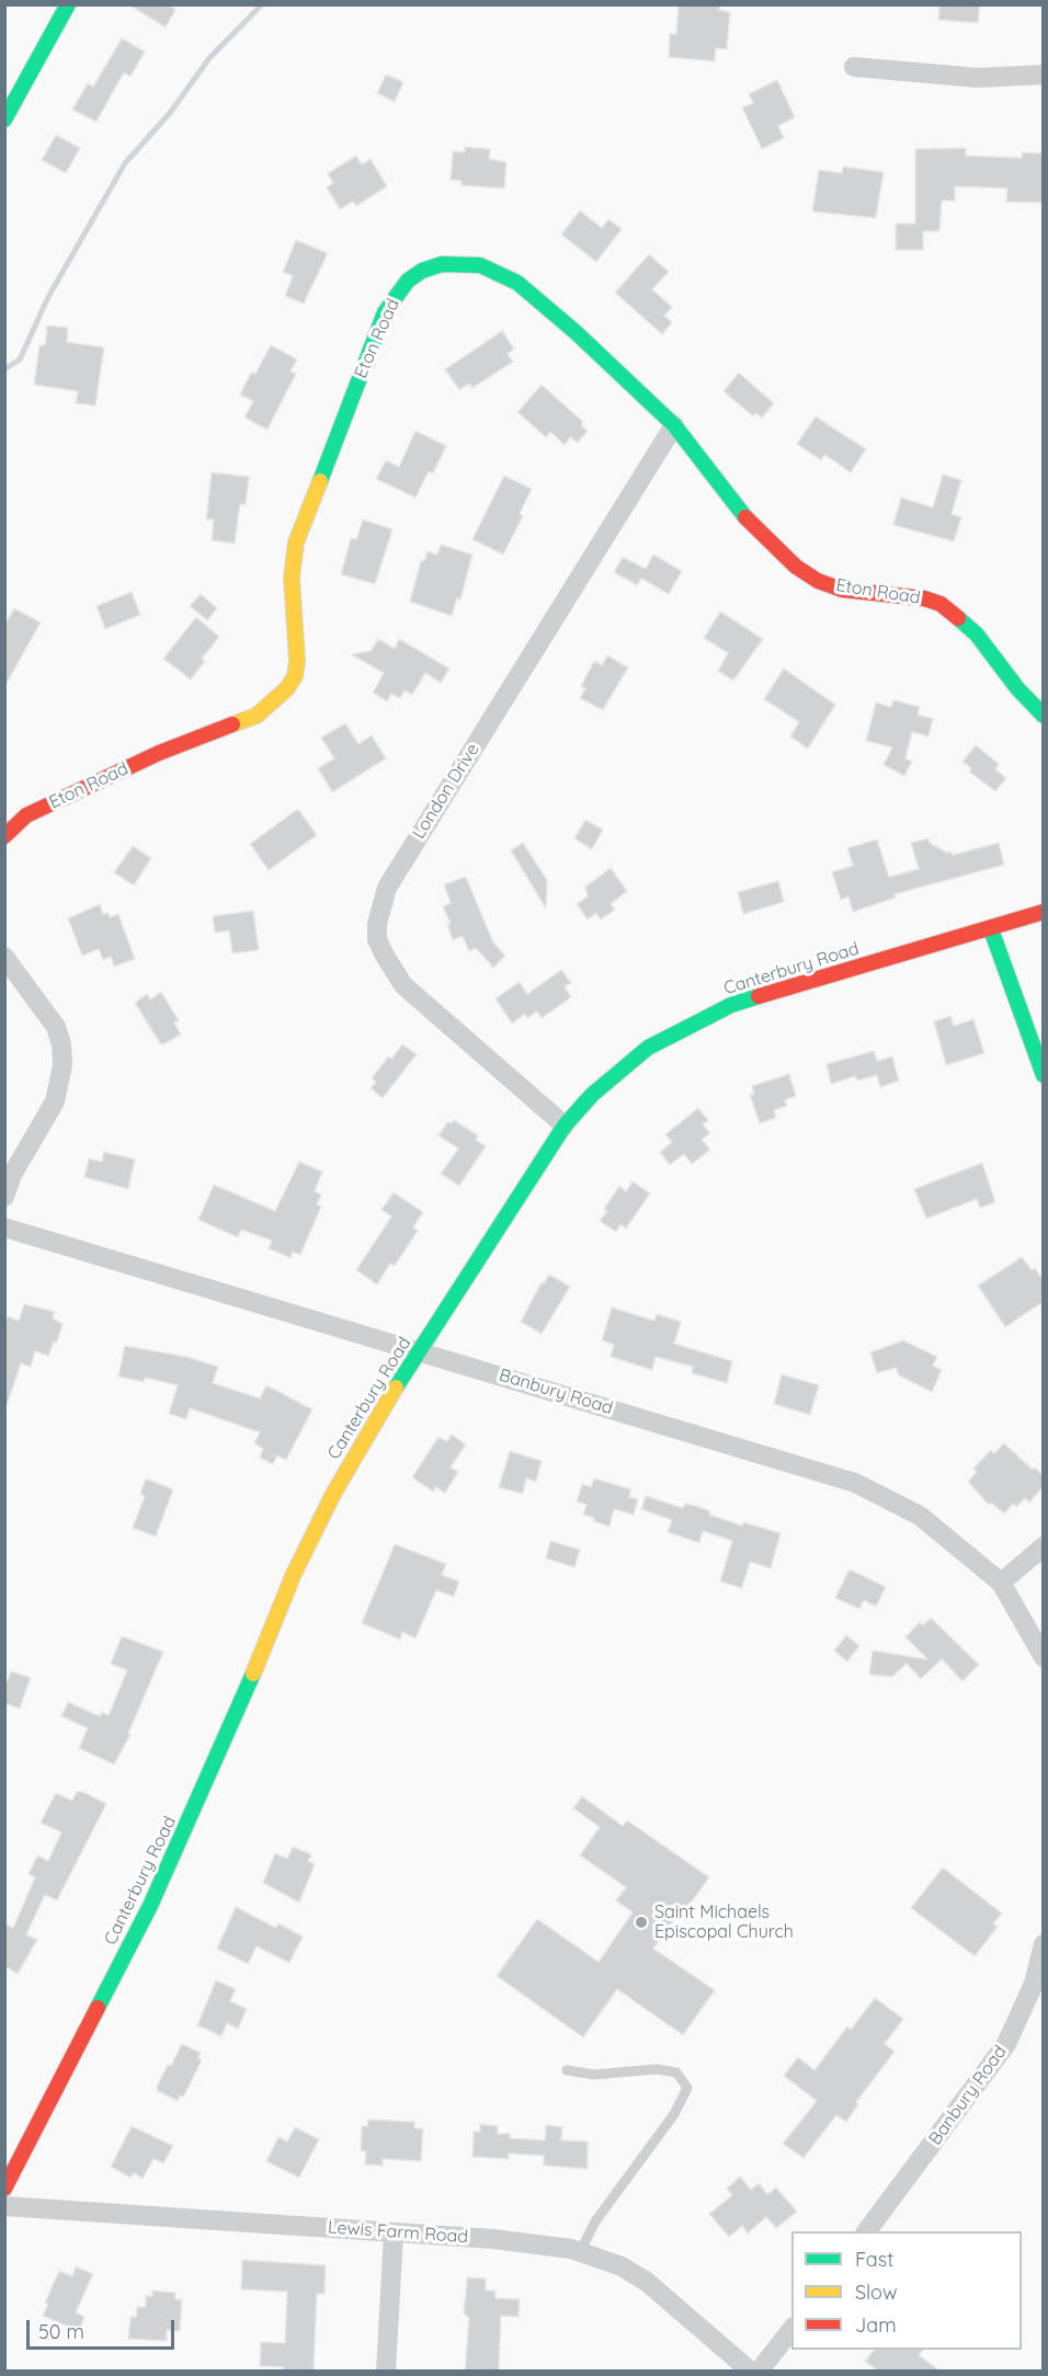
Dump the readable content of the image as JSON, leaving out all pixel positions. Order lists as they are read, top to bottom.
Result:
{
  "streets": {
    "street": [
      "Eton Road",
      "London Drive",
      "Canterbury Road",
      "Banbury Road",
      "Lewis Farm Road"
    ]
  },
  "crossings": [
    ["Eton Road", "London Drive"],
    ["London Drive", "Canterbury Road"],
    ["Canterbury Road", "Banbury Road"]
  ],
  "places": ["Saint Michaels Episcopal Church"],
  "legend": ["Fast", "Slow", "Jam"],
  "scale_bar": "50 m"
}
